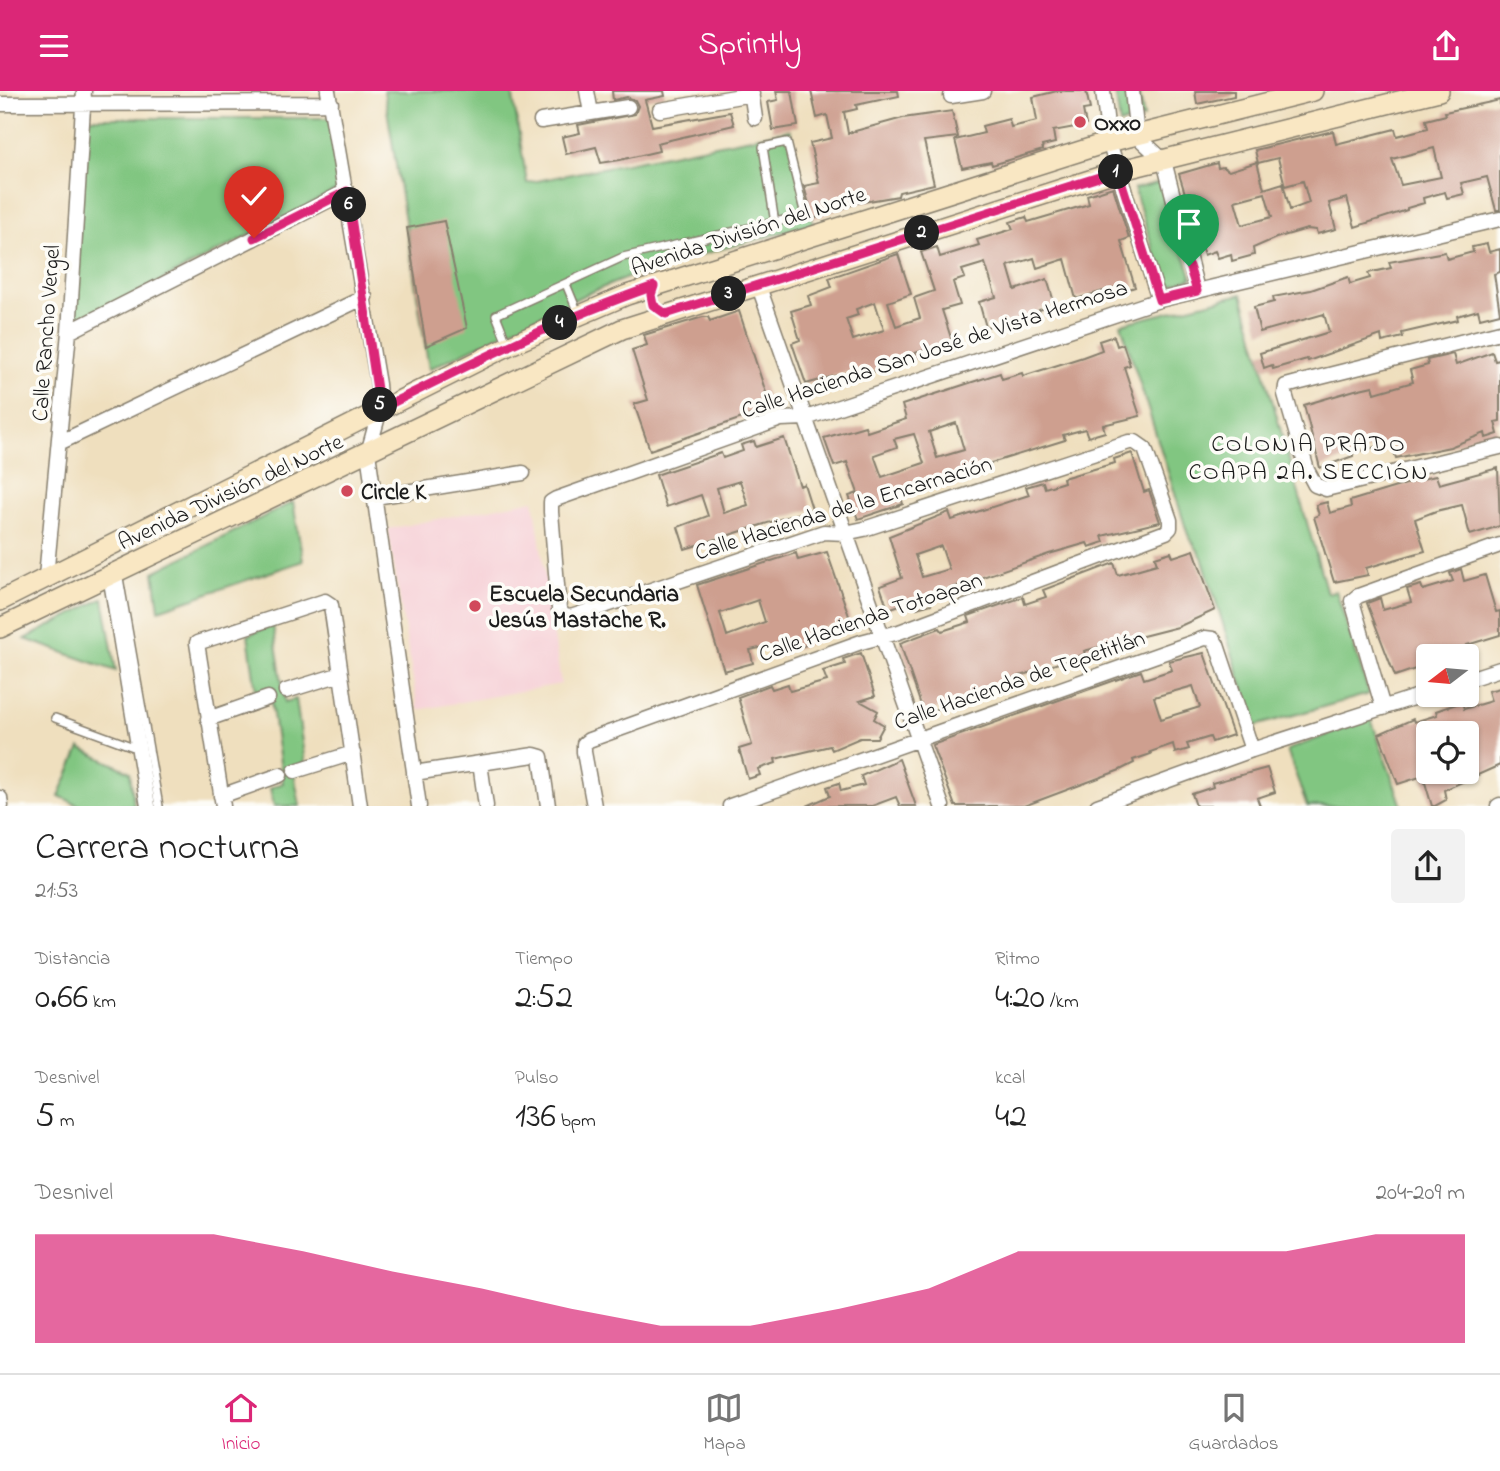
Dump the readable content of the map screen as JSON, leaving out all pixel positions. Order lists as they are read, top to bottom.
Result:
{
  "streets": {
    "main road": ["Avenida División del Norte"],
    "street": [
      "Calle Rancho Vergel",
      "Calle Hacienda San José de Vista Hermosa",
      "Calle Hacienda de la Encarnación",
      "Calle Hacienda Totoapan",
      "Calle Hacienda de Tepetitlán"
    ]
  },
  "crossings": [
    ["Avenida División del Norte", "Calle Rancho Vergel"],
    ["Calle Hacienda San José de Vista Hermosa", "Calle Hacienda de la Encarnación"],
    ["Calle Hacienda de la Encarnación", "Calle Hacienda Totoapan"]
  ],
  "districts": ["COLONIA PRADO COAPA 2A. SECCIÓN"],
  "places": ["Oxxo", "Circle K", "Escuela Secundaria Jesús Mastache R."],
  "north": "left",
  "page": {
    "header": "Sprintly",
    "pins": [
      "1",
      "6",
      "2",
      "3",
      "4",
      "5"
    ],
    "heading": ["Carrera nocturna", "21:53"],
    "stats": [
      ["Distancia", "0.66 km"],
      ["Tiempo", "2:52"],
      ["Ritmo", "4:20 /km"],
      ["Desnivel", "5 m"],
      ["Pulso", "136 bpm"],
      ["kcal", "42"]
    ],
    "chart": ["Desnivel", "204–209 m"],
    "tabs": ["Inicio", "Mapa", "Guardados"]
  }
}
